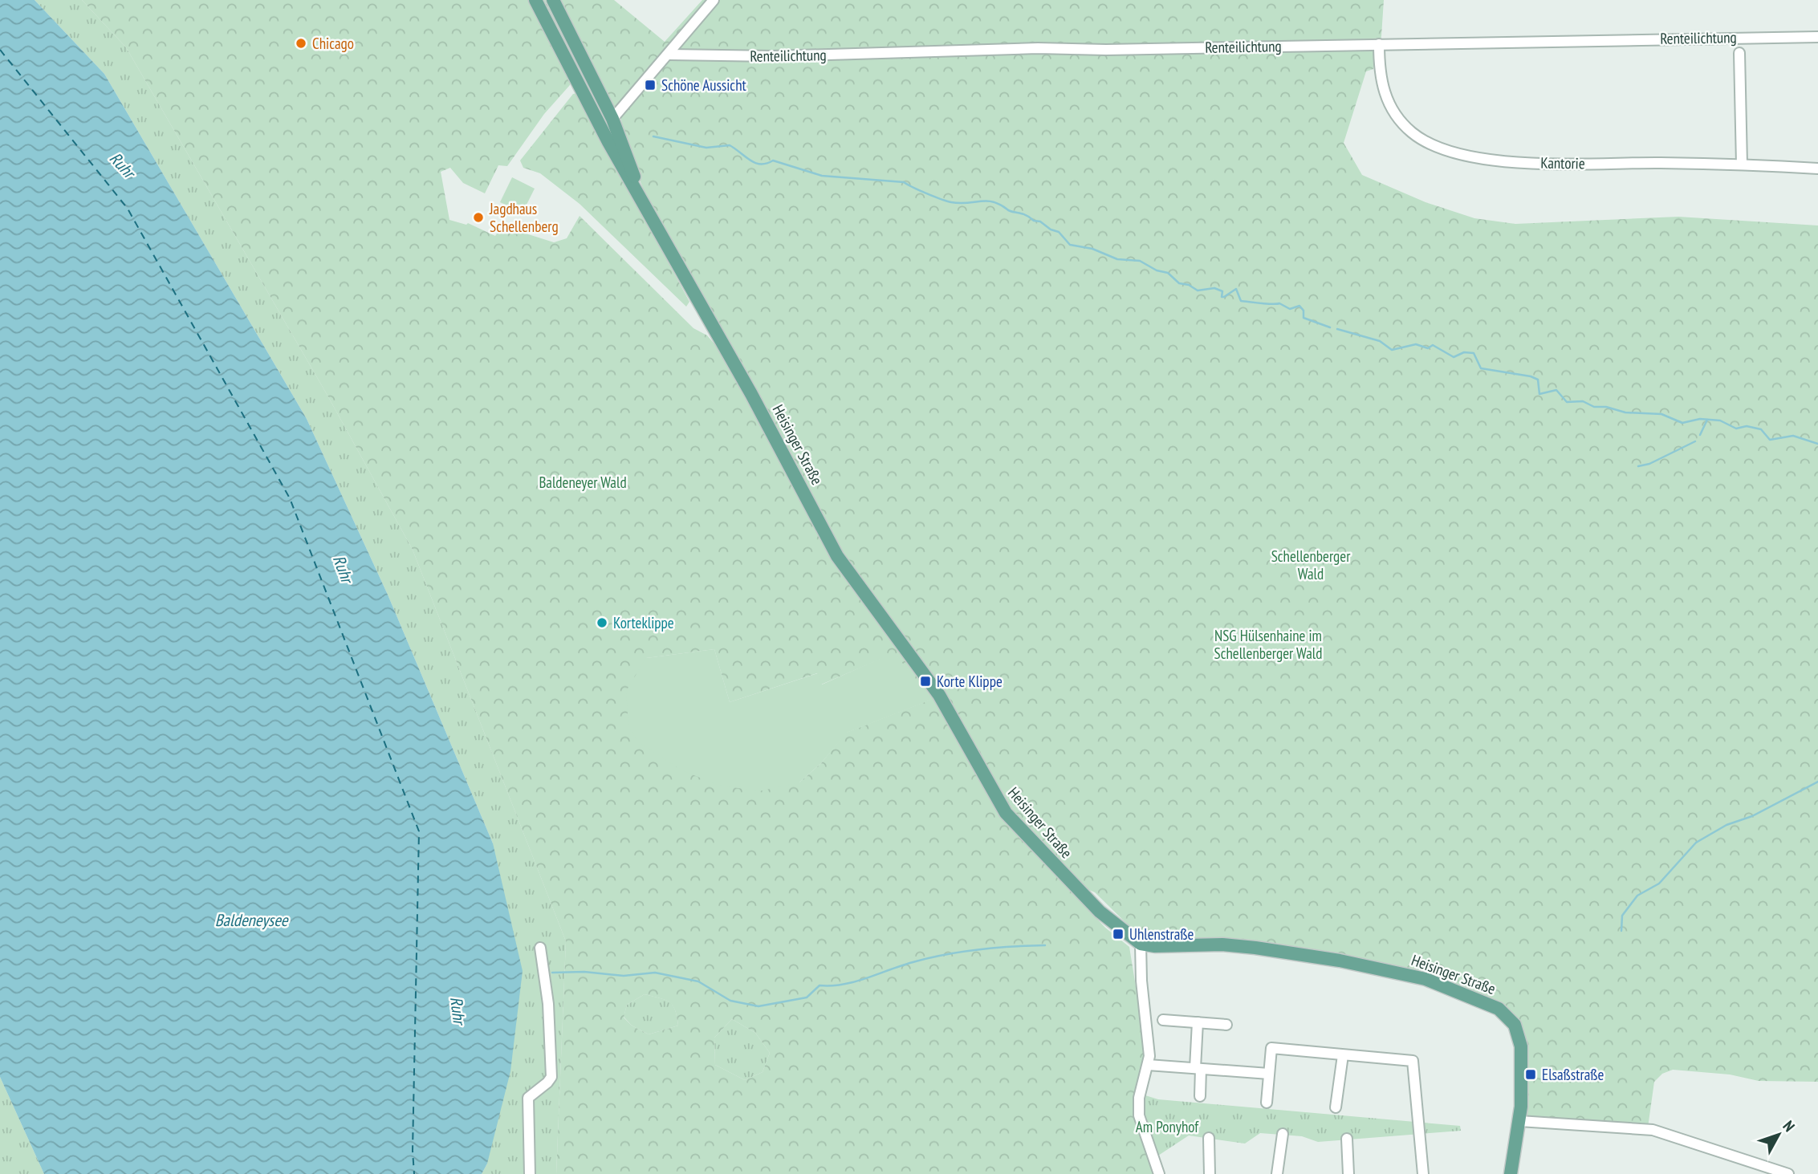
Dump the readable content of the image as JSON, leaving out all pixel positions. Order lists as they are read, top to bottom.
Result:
{
  "streets": {
    "main road": ["Heisinger Straße"],
    "street": ["Renteilichtung", "Kantorie"]
  },
  "crossings": [
    ["Renteilichtung", "Kantorie"]
  ],
  "water": ["Ruhr", "Baldeneysee"],
  "parks": [
    "Baldeneyer Wald",
    "Schellenberger Wald",
    "NSG Hülsenhaine im Schellenberger Wald",
    "Am Ponyhof"
  ],
  "places": {
    "other": ["Chicago", "Jagdhaus Schellenberg", "Korteklippe"],
    "transit": [
      "Schöne Aussicht",
      "Korte Klippe",
      "Uhlenstraße",
      "Elsaßstraße"
    ]
  },
  "north": "top right"
}
